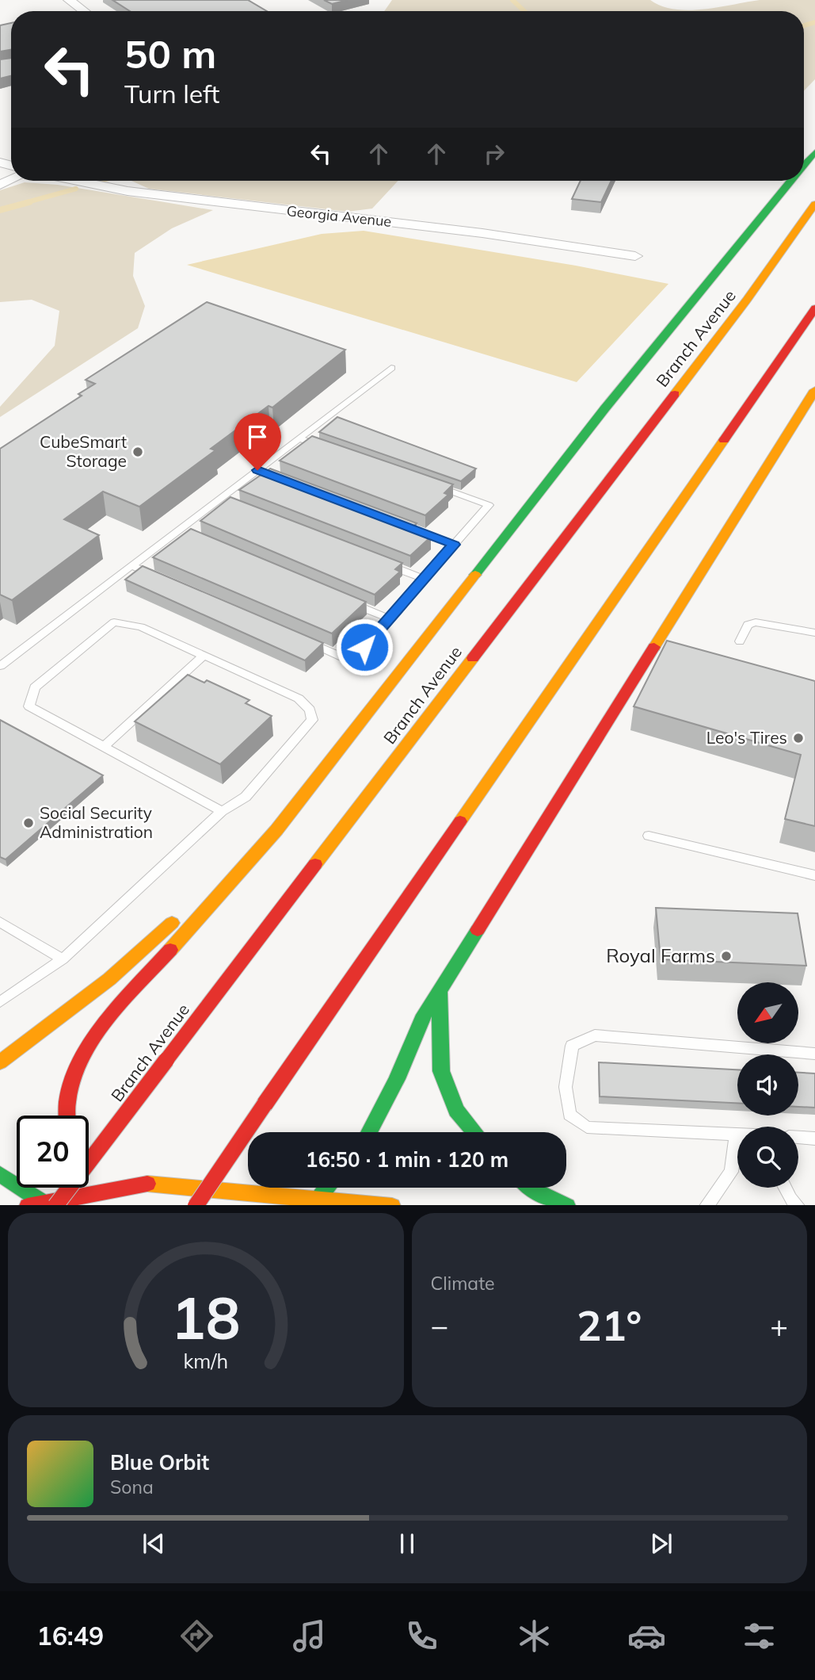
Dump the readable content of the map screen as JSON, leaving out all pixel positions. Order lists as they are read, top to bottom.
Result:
{
  "streets": {
    "main road": ["Branch Avenue"],
    "street": ["Georgia Avenue"]
  },
  "places": [
    "CubeSmart Storage",
    "Leo's Tires",
    "Social Security Administration",
    "Royal Farms"
  ],
  "north": "bottom left",
  "page": {
    "turn": ["50 m", "Turn left"],
    "limit": "20",
    "trip": "16:50 · 1 min · 120 m",
    "tile": "Climate",
    "heat": ["−", "21°", "+"],
    "song": ["Blue Orbit", "Sona"],
    "tabs": "16:49",
    "gauge": ["18", "km/h"]
  }
}
